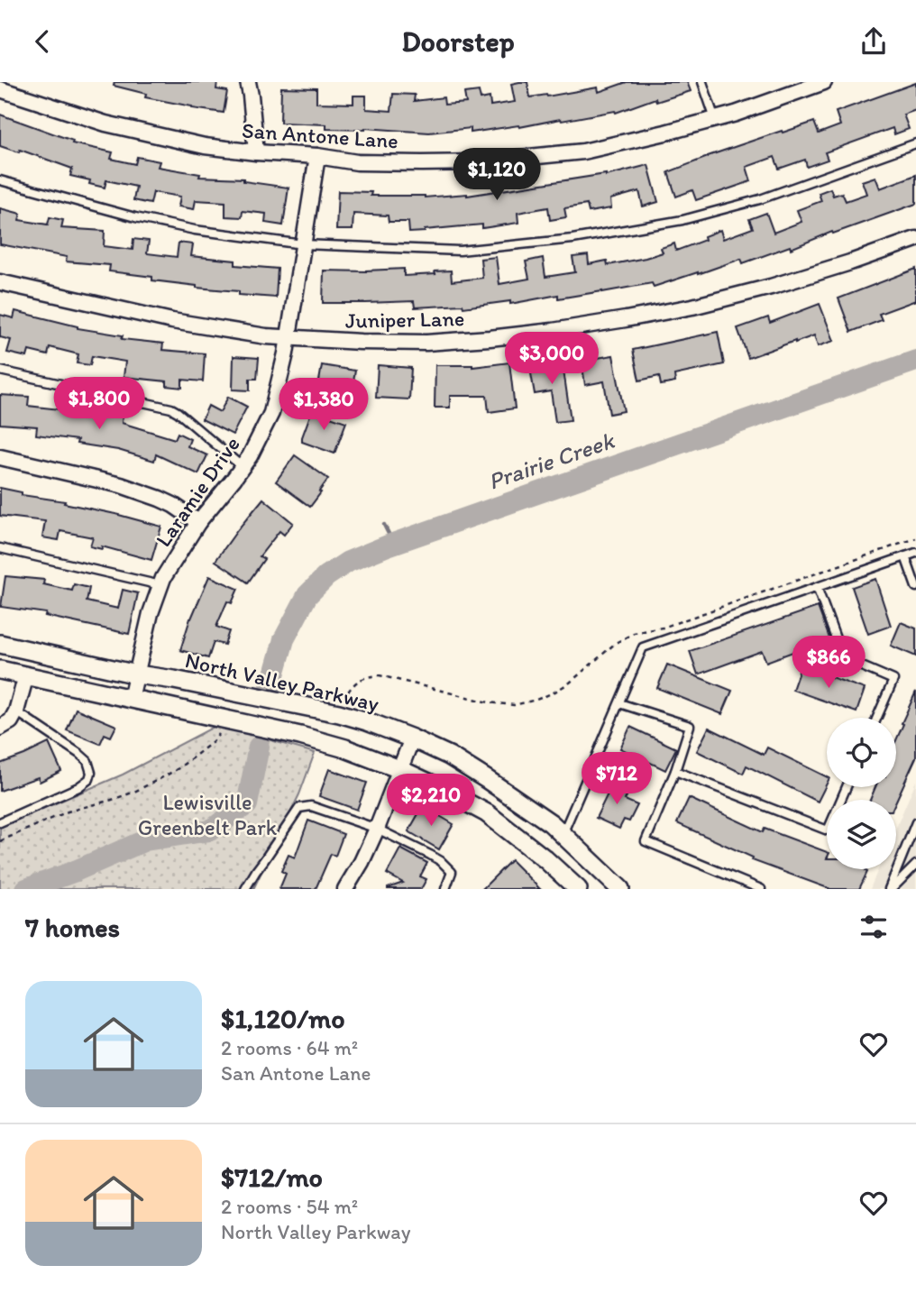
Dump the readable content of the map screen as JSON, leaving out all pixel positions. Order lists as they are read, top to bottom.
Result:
{
  "streets": {
    "street": [
      "San Antone Lane",
      "Juniper Lane",
      "Laramie Drive",
      "North Valley Parkway"
    ]
  },
  "crossings": [
    ["San Antone Lane", "Laramie Drive"],
    ["Juniper Lane", "Laramie Drive"],
    ["Laramie Drive", "North Valley Parkway"]
  ],
  "water": ["Prairie Creek"],
  "parks": ["Lewisville Greenbelt Park"],
  "page": {
    "header": "Doorstep",
    "price": [
      "$1,120",
      "$3,000",
      "$1,800",
      "$1,380",
      "$866",
      "$712",
      "$2,210"
    ],
    "heading": "7 homes",
    "list": [
      {
        "name": "$1,120/mo",
        "note": "2 rooms · 64 m² · San Antone Lane"
      },
      {
        "name": "$712/mo",
        "note": "2 rooms · 54 m² · North Valley Parkway"
      }
    ]
  }
}
